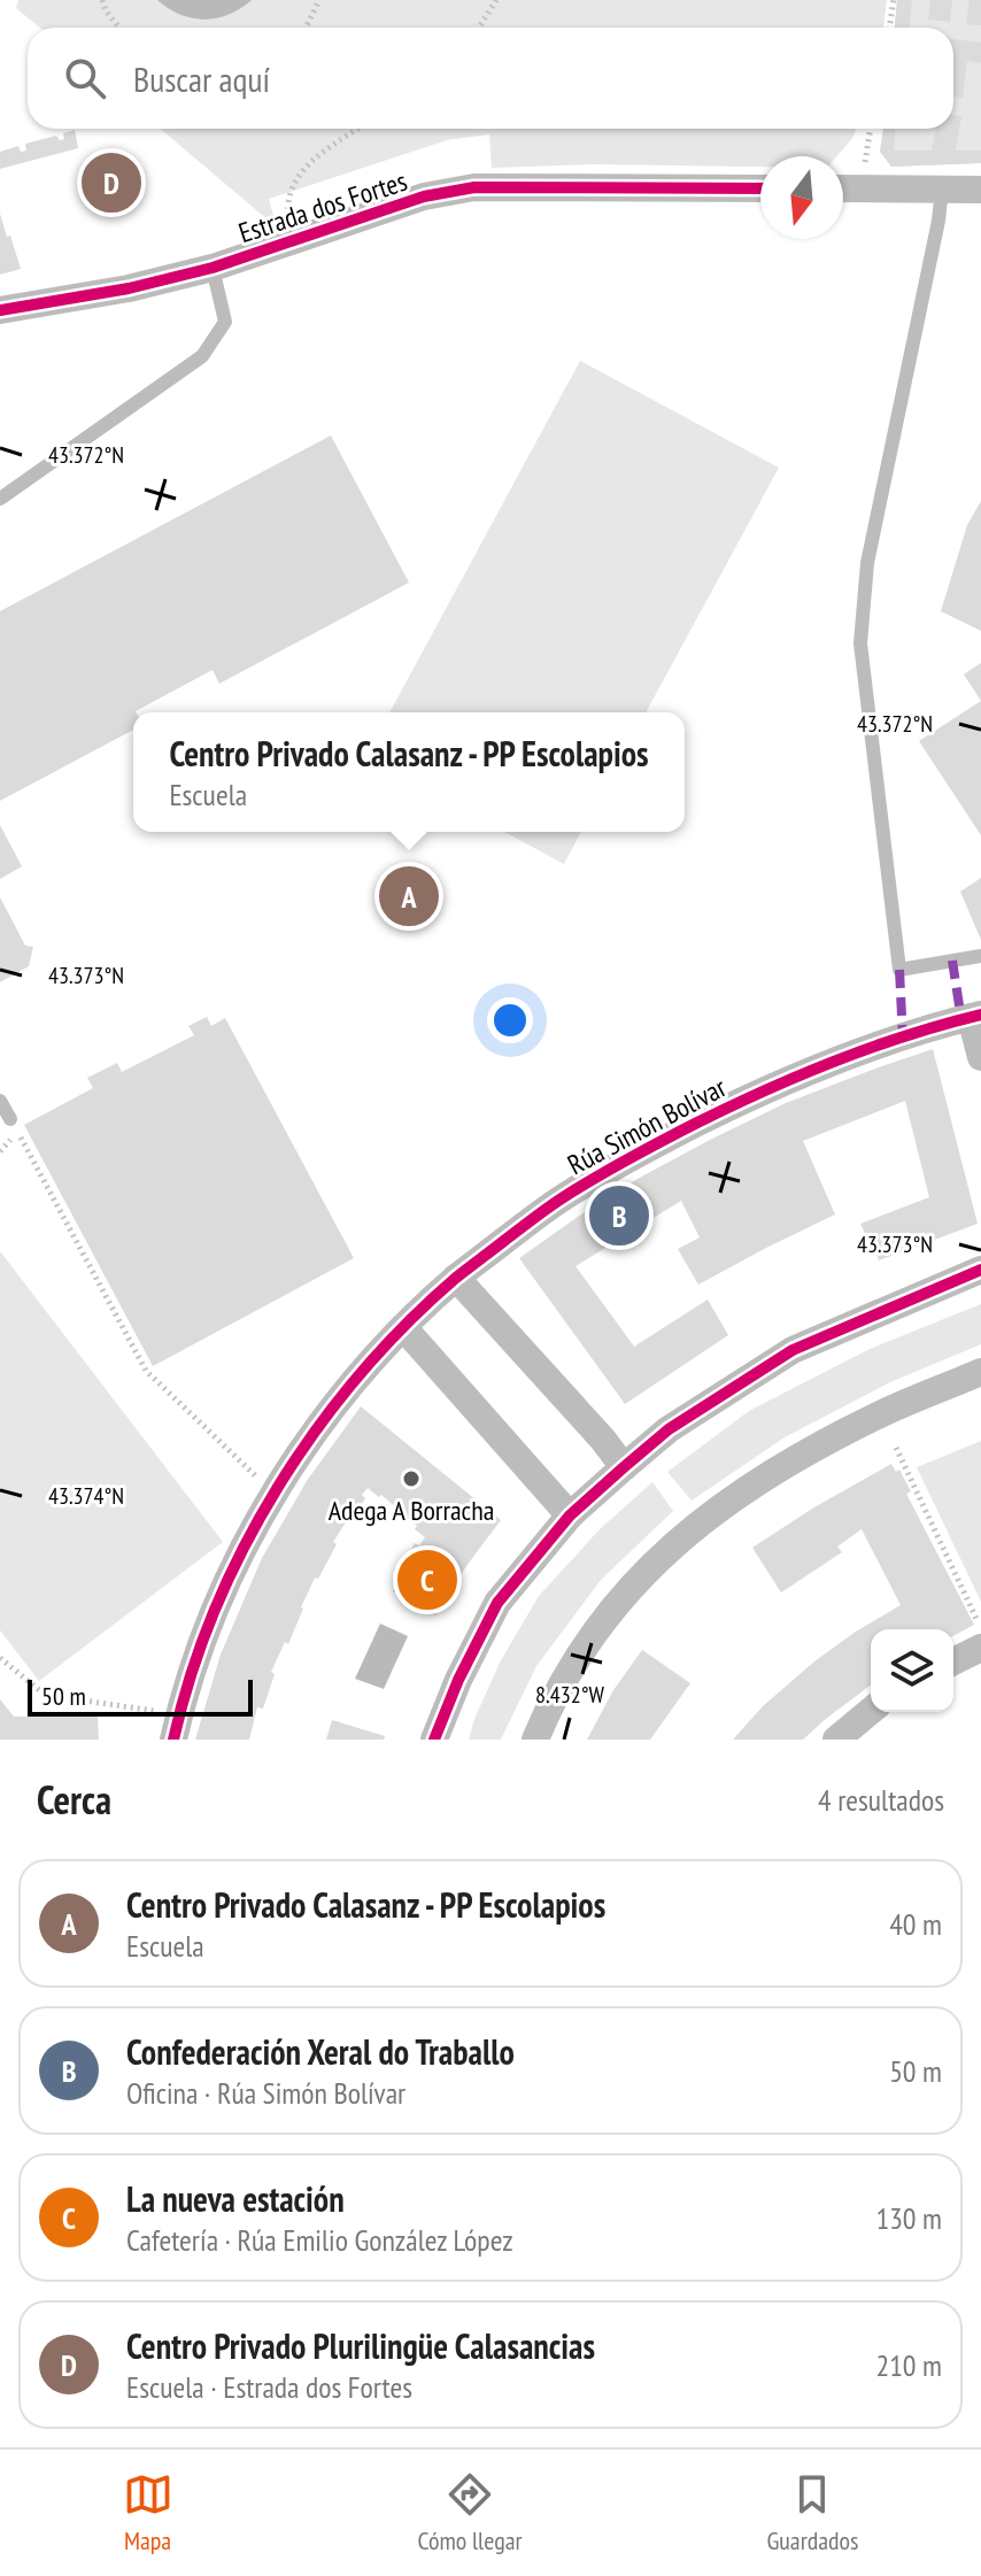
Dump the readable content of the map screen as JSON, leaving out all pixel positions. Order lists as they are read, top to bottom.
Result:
{
  "streets": {
    "street": ["Estrada dos Fortes", "Rúa Simón Bolívar"]
  },
  "places": ["Adega A Borracha"],
  "scale_bar": "50 m",
  "north": "bottom",
  "page": {
    "search": "Buscar aquí",
    "pins": [
      "D",
      "A",
      "B",
      "C"
    ],
    "popup": ["Centro Privado Calasanz - PP Escolapios", "Escuela"],
    "scale": "50 m",
    "heading": ["Cerca", "4 resultados"],
    "list": [
      {
        "mark": "A",
        "name": "Centro Privado Calasanz - PP Escolapios",
        "note": "Escuela",
        "value": "40 m"
      },
      {
        "mark": "B",
        "name": "Confederación Xeral do Traballo",
        "note": "Oficina · Rúa Simón Bolívar",
        "value": "50 m"
      },
      {
        "mark": "C",
        "name": "La nueva estación",
        "note": "Cafetería · Rúa Emilio González López",
        "value": "130 m"
      },
      {
        "mark": "D",
        "name": "Centro Privado Plurilingüe Calasancias",
        "note": "Escuela · Estrada dos Fortes",
        "value": "210 m"
      }
    ],
    "nav": ["Mapa", "Cómo llegar", "Guardados"]
  },
  "coordinates": [
    "43.372°N",
    "43.373°N",
    "43.374°N",
    "8.432°W"
  ]
}
